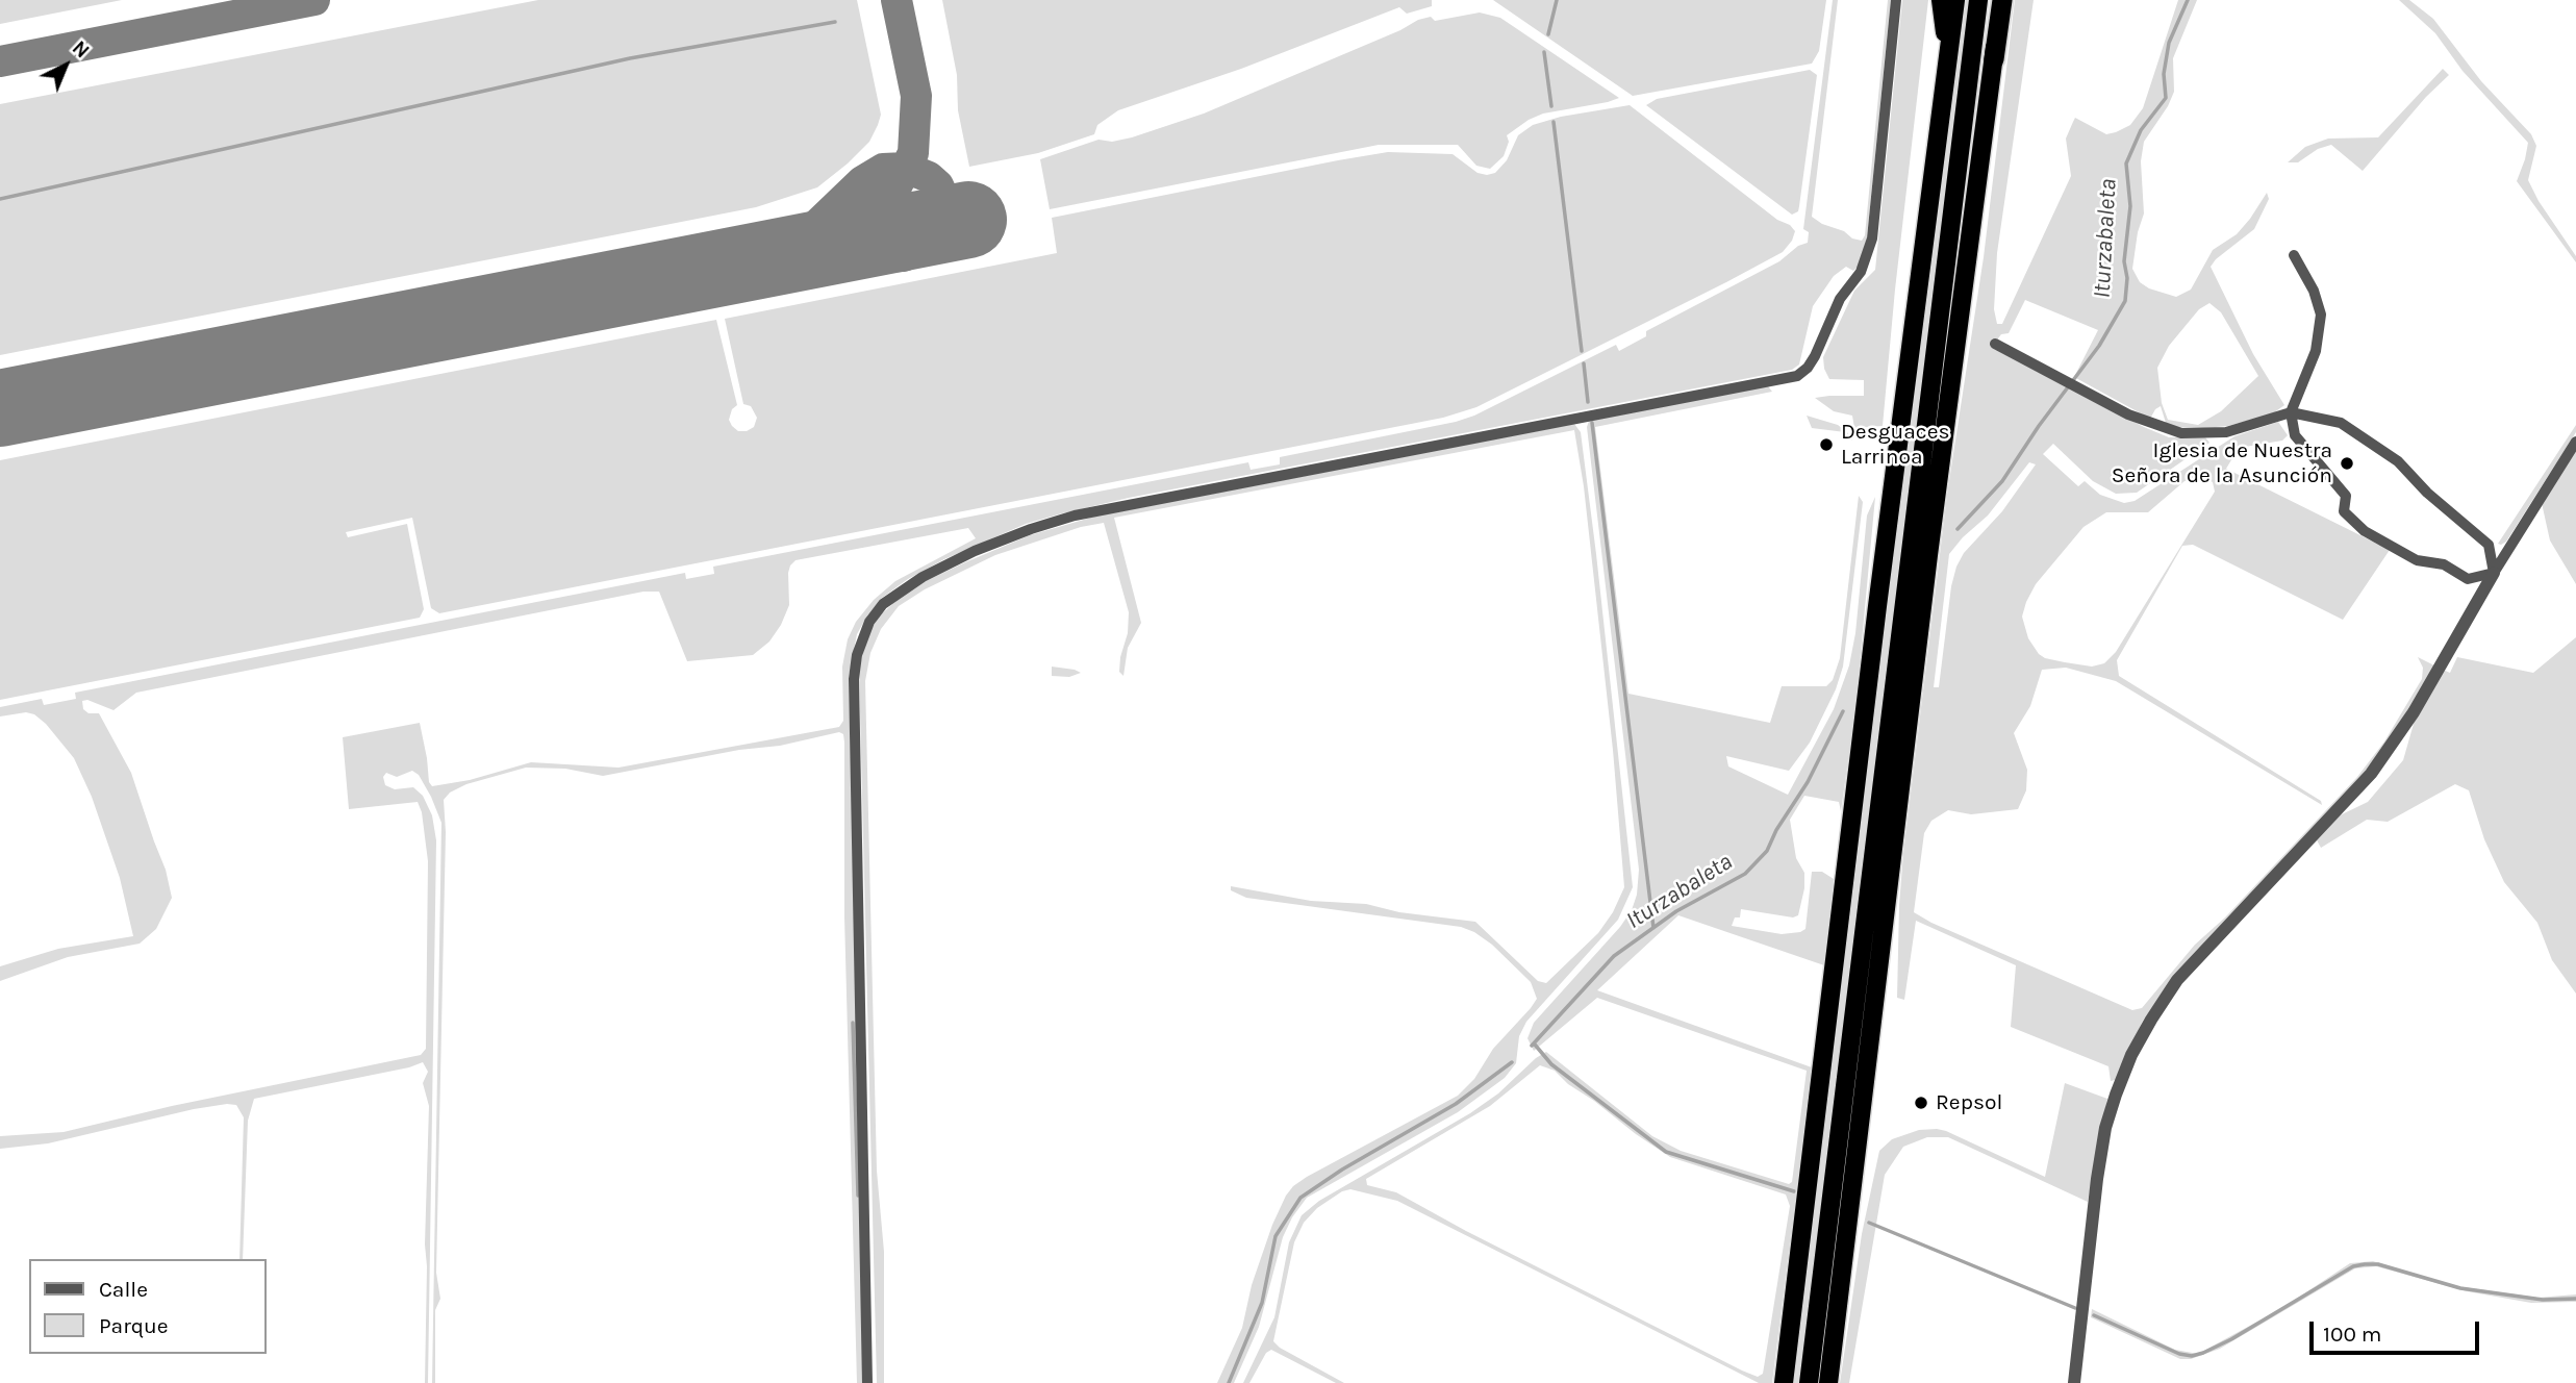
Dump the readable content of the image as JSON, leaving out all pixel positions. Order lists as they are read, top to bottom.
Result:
{
  "water": ["Iturzabaleta"],
  "places": ["Desguaces Larrinoa", "Iglesia de Nuestra Señora de la Asunción", "Repsol"],
  "legend": ["Calle", "Parque"],
  "scale_bar": "100 m",
  "north": "top right"
}
